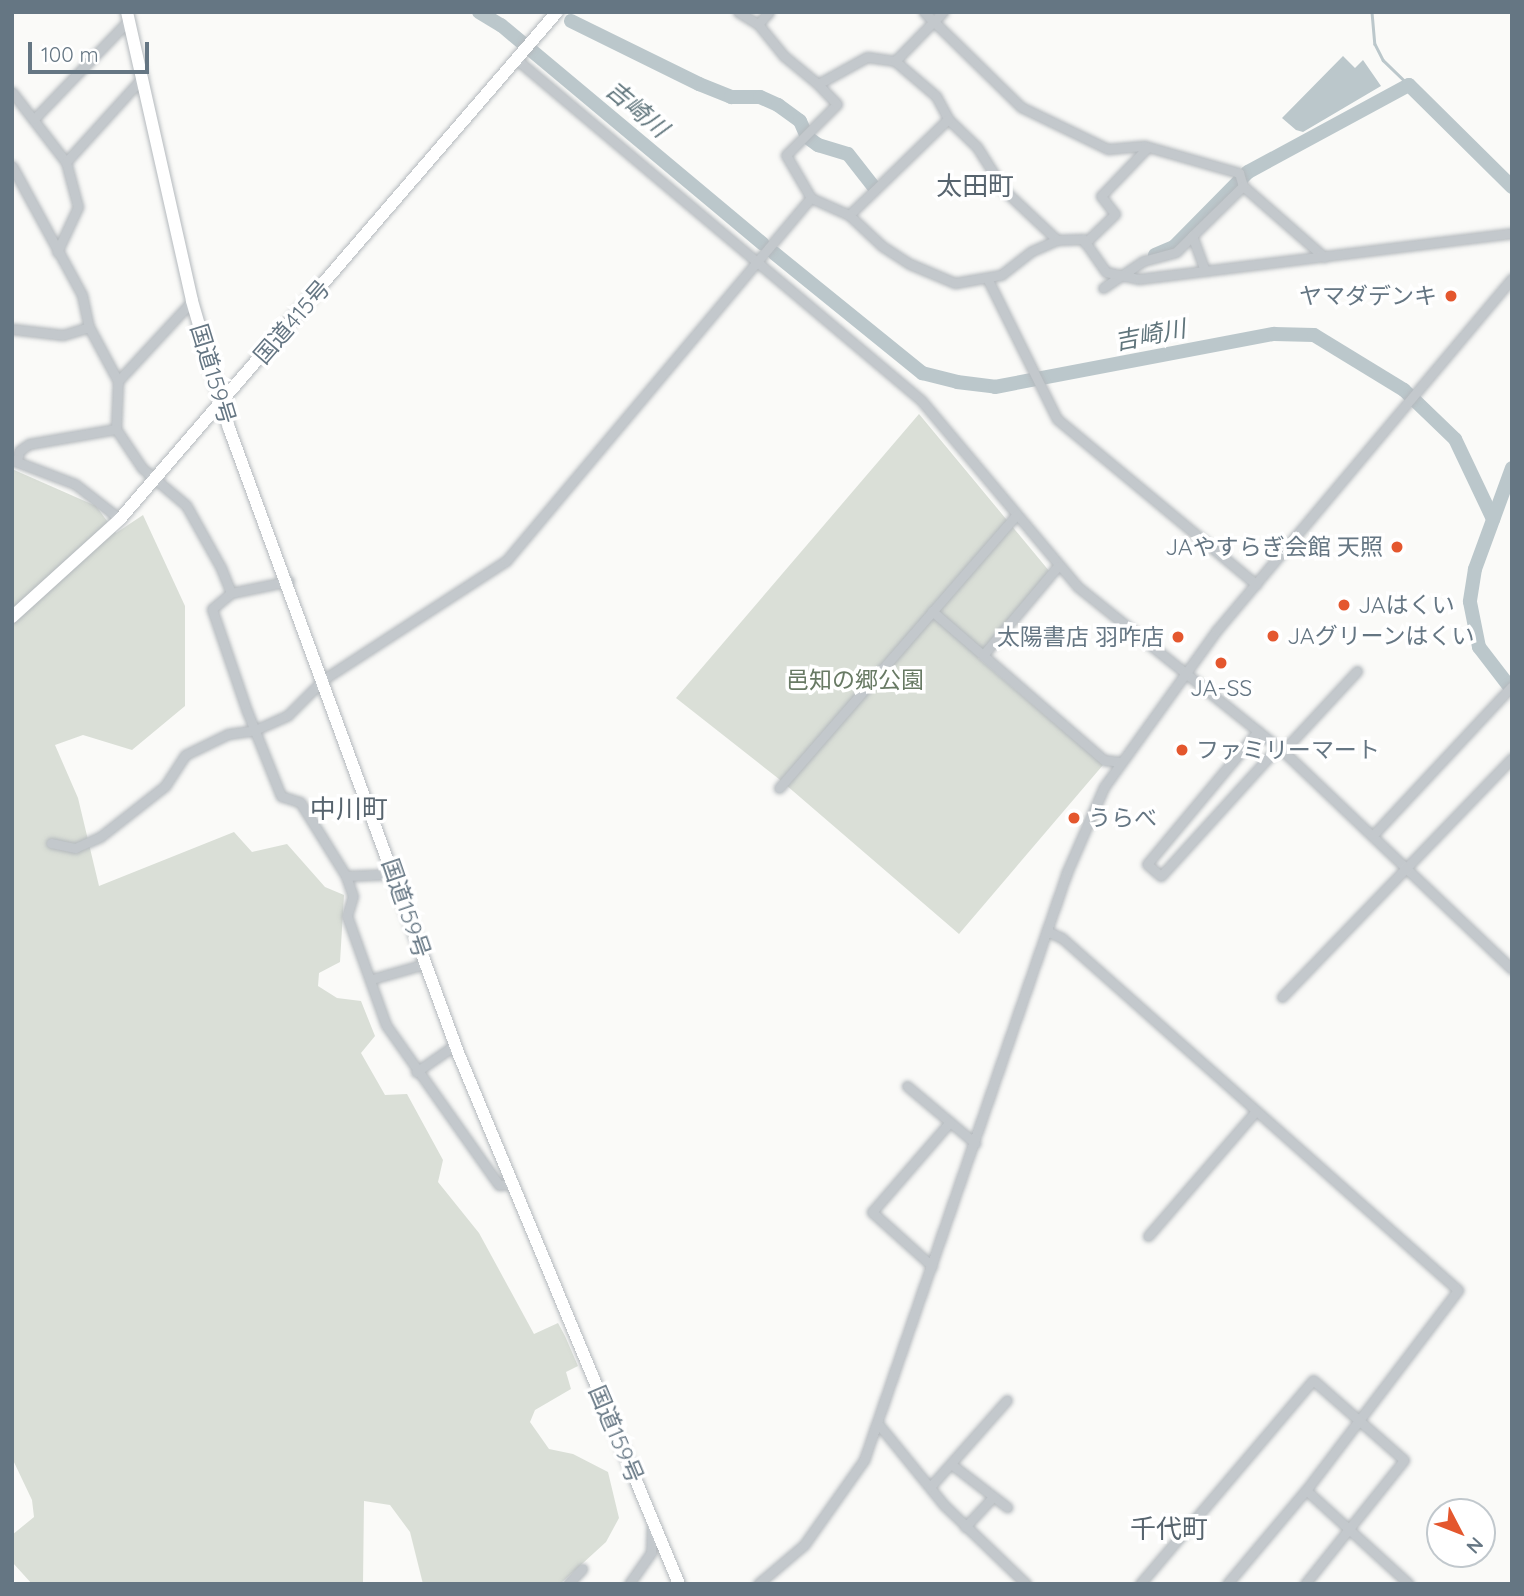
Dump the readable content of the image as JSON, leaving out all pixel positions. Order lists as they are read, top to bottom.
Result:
{
  "streets": {
    "highway": ["国道415号", "国道159号"]
  },
  "crossings": [
    ["国道415号", "国道159号"]
  ],
  "districts": ["太田町", "中川町", "千代町"],
  "water": ["吉崎川"],
  "parks": ["邑知の郷公園"],
  "places": [
    "ヤマダデンキ",
    "JAやすらぎ会館 天照",
    "JAはくい",
    "JAグリーンはくい",
    "太陽書店 羽咋店",
    "JA-SS",
    "ファミリーマート",
    "うらべ"
  ],
  "scale_bar": "100 m",
  "north": "bottom right"
}
